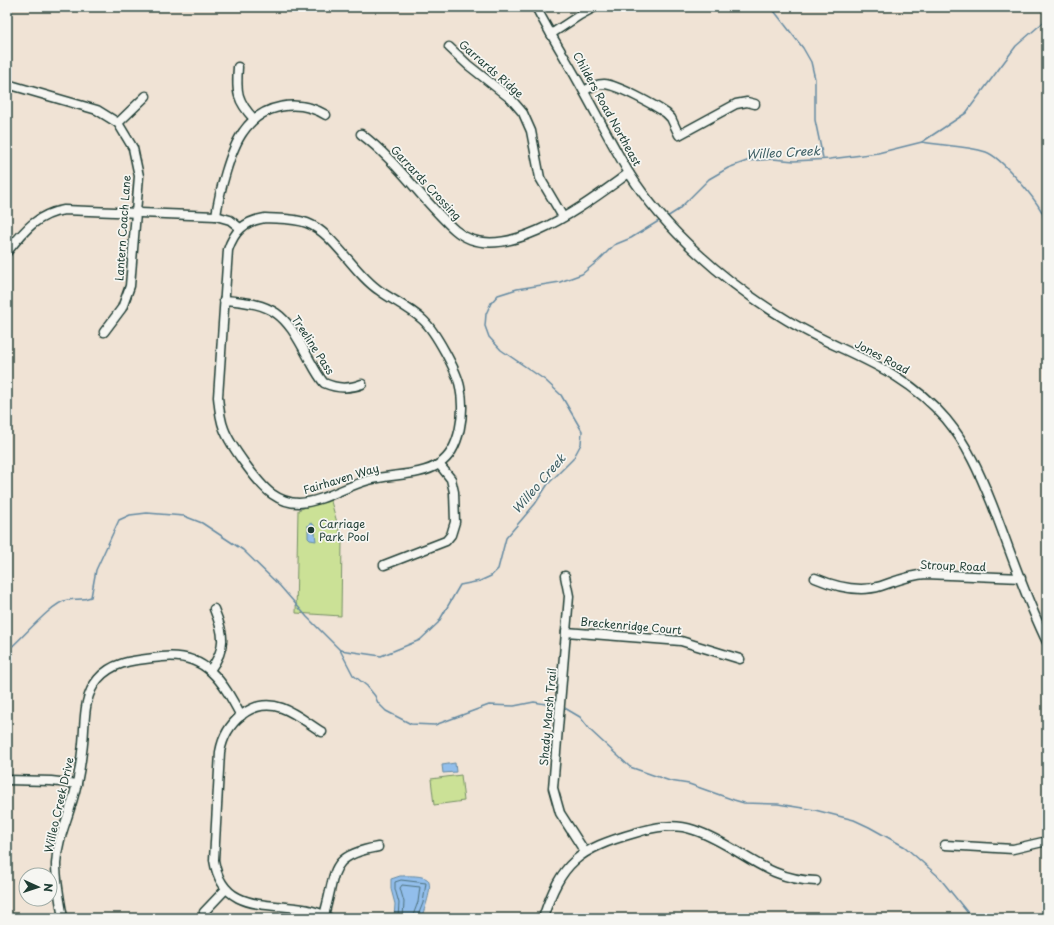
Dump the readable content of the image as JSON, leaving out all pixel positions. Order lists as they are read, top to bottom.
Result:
{
  "streets": {
    "street": [
      "Garrards Ridge",
      "Childers Road Northeast",
      "Garrards Crossing",
      "Lantern Coach Lane",
      "Treeline Pass",
      "Jones Road",
      "Fairhaven Way",
      "Stroup Road",
      "Breckenridge Court",
      "Shady Marsh Trail",
      "Willeo Creek Drive"
    ]
  },
  "crossings": [
    ["Garrards Ridge", "Garrards Crossing"],
    ["Childers Road Northeast", "Garrards Crossing"],
    ["Childers Road Northeast", "Jones Road"],
    ["Treeline Pass", "Fairhaven Way"],
    ["Jones Road", "Stroup Road"],
    ["Breckenridge Court", "Shady Marsh Trail"]
  ],
  "water": ["Willeo Creek"],
  "places": ["Carriage Park Pool"],
  "north": "right"
}
